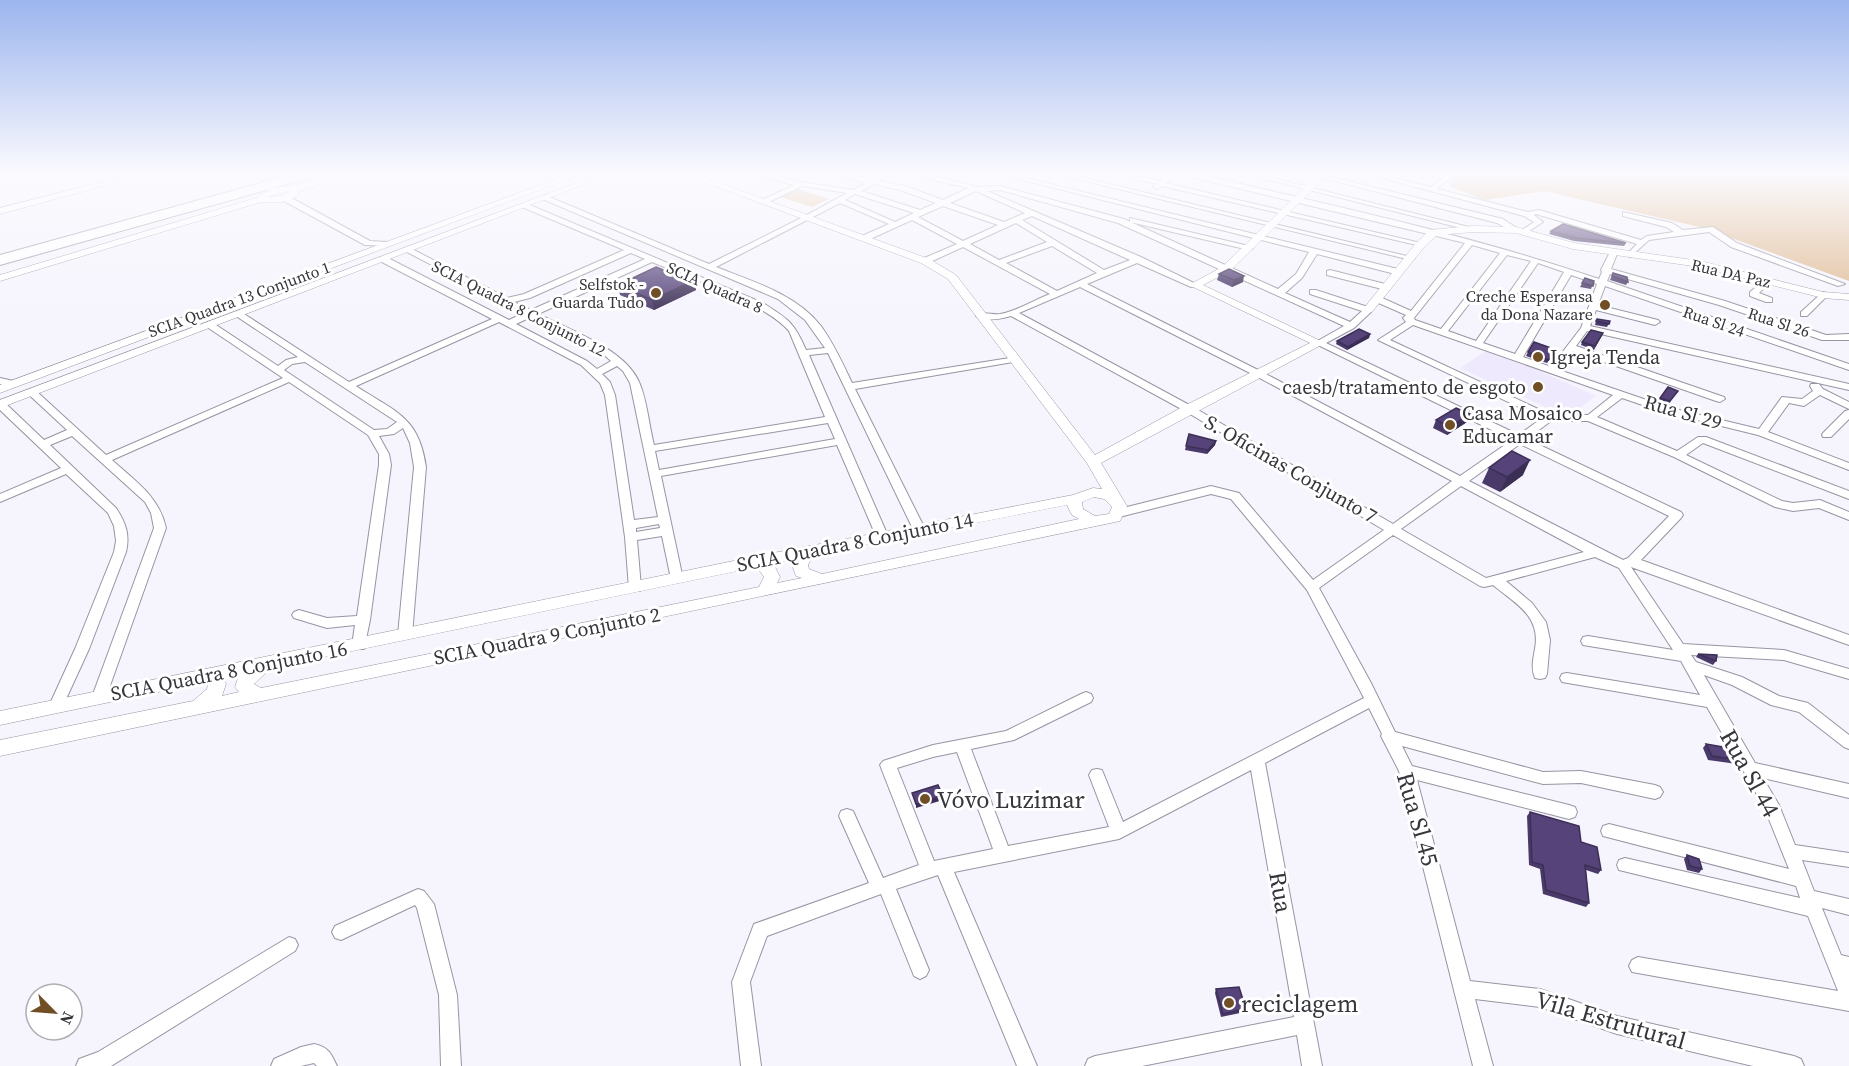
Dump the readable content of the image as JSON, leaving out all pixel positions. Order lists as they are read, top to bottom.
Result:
{
  "streets": {
    "street": [
      "Rua DA Paz",
      "SCIA Quadra 8",
      "SCIA Quadra 13 Conjunto 1",
      "SCIA Quadra 8 Conjunto 12",
      "Rua Sl 24",
      "Rua Sl 26",
      "Rua Sl 29",
      "S. Oficinas Conjunto 7",
      "SCIA Quadra 8 Conjunto 14",
      "SCIA Quadra 9 Conjunto 2",
      "SCIA Quadra 8 Conjunto 16",
      "Rua Sl 44",
      "Rua Sl 45",
      "Rua",
      "Vila Estrutural"
    ]
  },
  "crossings": [
    ["SCIA Quadra 8", "SCIA Quadra 8 Conjunto 14"],
    ["SCIA Quadra 8 Conjunto 12", "SCIA Quadra 8 Conjunto 14"],
    ["SCIA Quadra 8 Conjunto 14", "SCIA Quadra 9 Conjunto 2"],
    ["SCIA Quadra 8 Conjunto 14", "SCIA Quadra 8 Conjunto 16"],
    ["SCIA Quadra 8 Conjunto 14", "Rua Sl 45"],
    ["SCIA Quadra 9 Conjunto 2", "Rua Sl 45"],
    ["Rua Sl 45", "Vila Estrutural"]
  ],
  "places": [
    "Selfstok - Guarda Tudo",
    "Creche Esperansa da Dona Nazare",
    "Igreja Tenda",
    "caesb/tratamento de esgoto",
    "Casa Mosaico Educamar",
    "Vóvo Luzimar",
    "reciclagem"
  ],
  "north": "bottom right"
}
